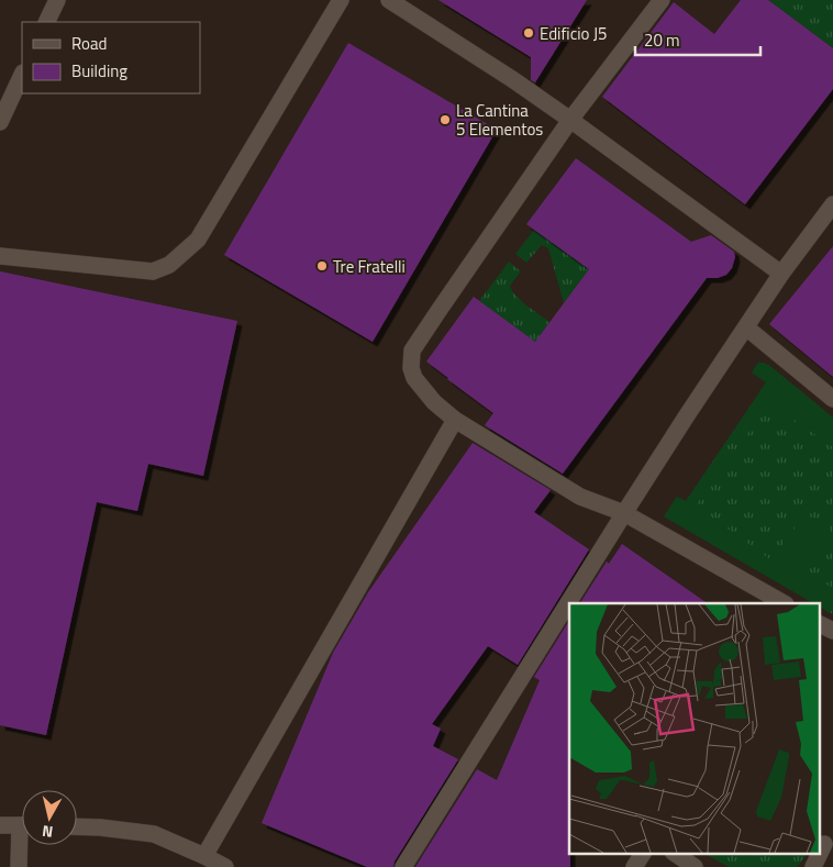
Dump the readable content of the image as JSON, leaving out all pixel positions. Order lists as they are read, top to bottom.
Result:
{
  "places": ["Edificio J5", "La Cantina 5 Elementos", "Tre Fratelli"],
  "legend": ["Road", "Building"],
  "scale_bar": "20 m",
  "north": "bottom"
}
